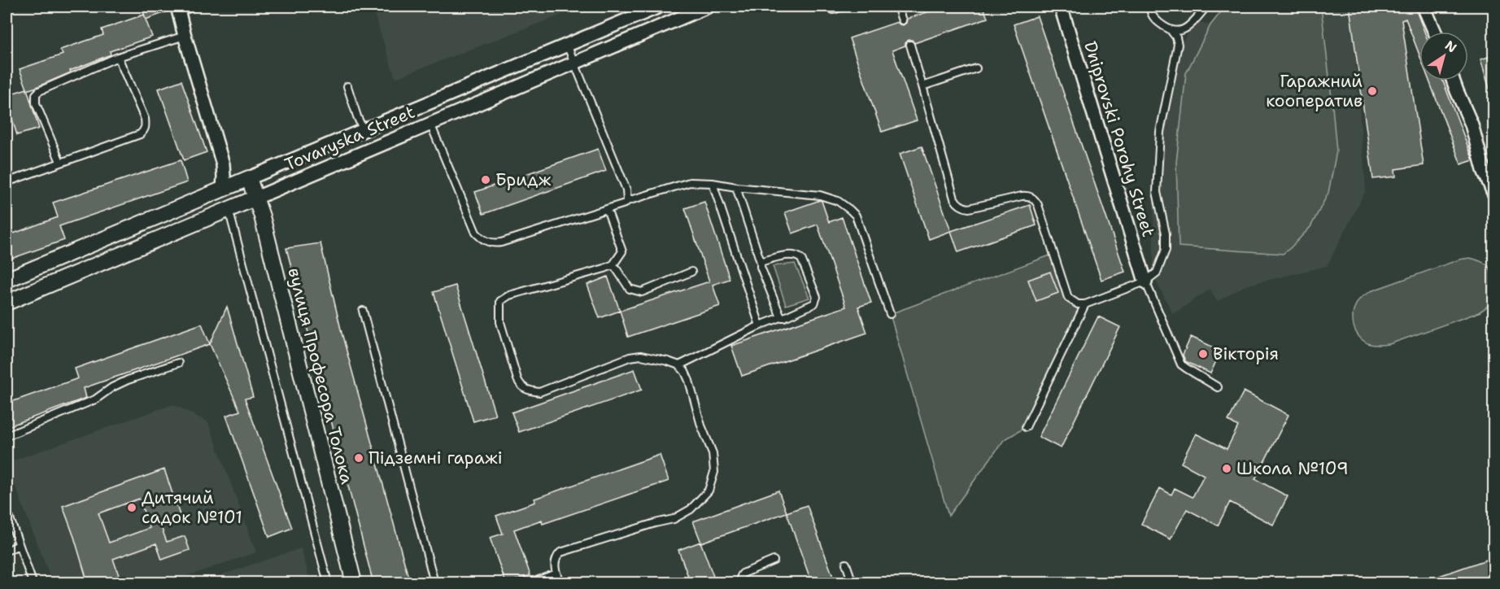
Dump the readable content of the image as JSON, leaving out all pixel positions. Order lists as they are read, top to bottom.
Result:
{
  "streets": {
    "street": ["Tovaryska Street", "Dniprovski Porohy Street", "вулиця Професора Толока"]
  },
  "crossings": [
    ["Tovaryska Street", "вулиця Професора Толока"]
  ],
  "places": [
    "Гаражний кооператив",
    "Бридж",
    "Вікторія",
    "Підземні гаражі",
    "Школа №109",
    "Дитячий садок №101"
  ],
  "north": "top right"
}
